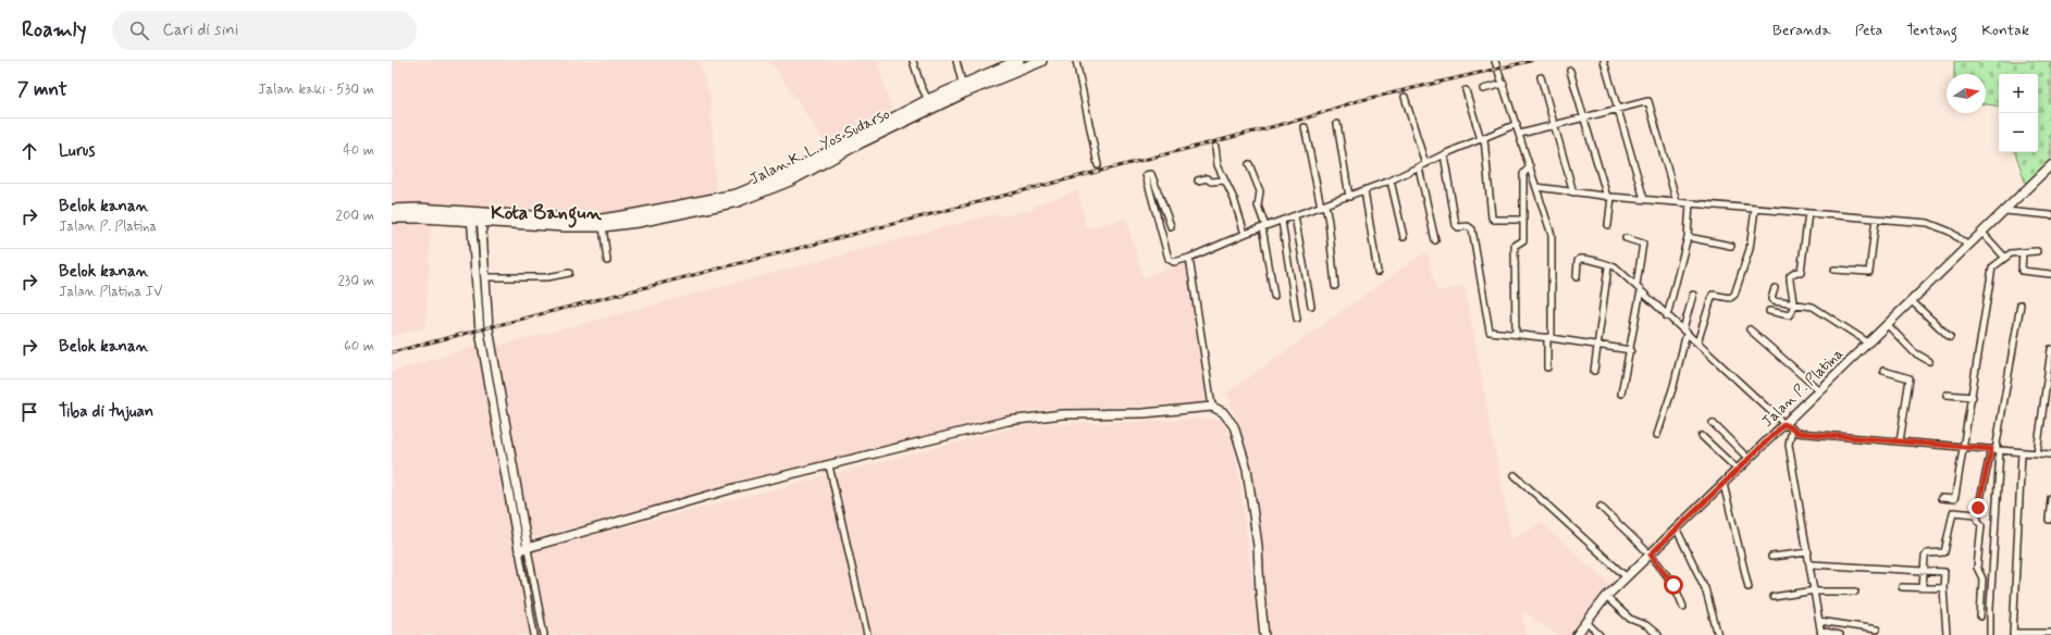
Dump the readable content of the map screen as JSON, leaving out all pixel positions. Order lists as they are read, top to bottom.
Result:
{
  "streets": {
    "highway": ["Jalan K. L. Yos Sudarso"],
    "street": ["Jalan P. Platina"]
  },
  "districts": ["Kota Bangun"],
  "north": "right",
  "page": {
    "header": "Roamly",
    "search": "Cari di sini",
    "nav": [
      "Beranda",
      "Peta",
      "Tentang",
      "Kontak"
    ],
    "heading": ["7 mnt", "Jalan kaki · 530 m"],
    "map_buttons": ["+", "−"],
    "list": [
      ["Lurus", "40 m"],
      ["Belok kanan", "Jalan P. Platina", "200 m"],
      ["Belok kanan", "Jalan Platina IV", "230 m"],
      ["Belok kanan", "60 m"],
      "Tiba di tujuan"
    ]
  }
}
